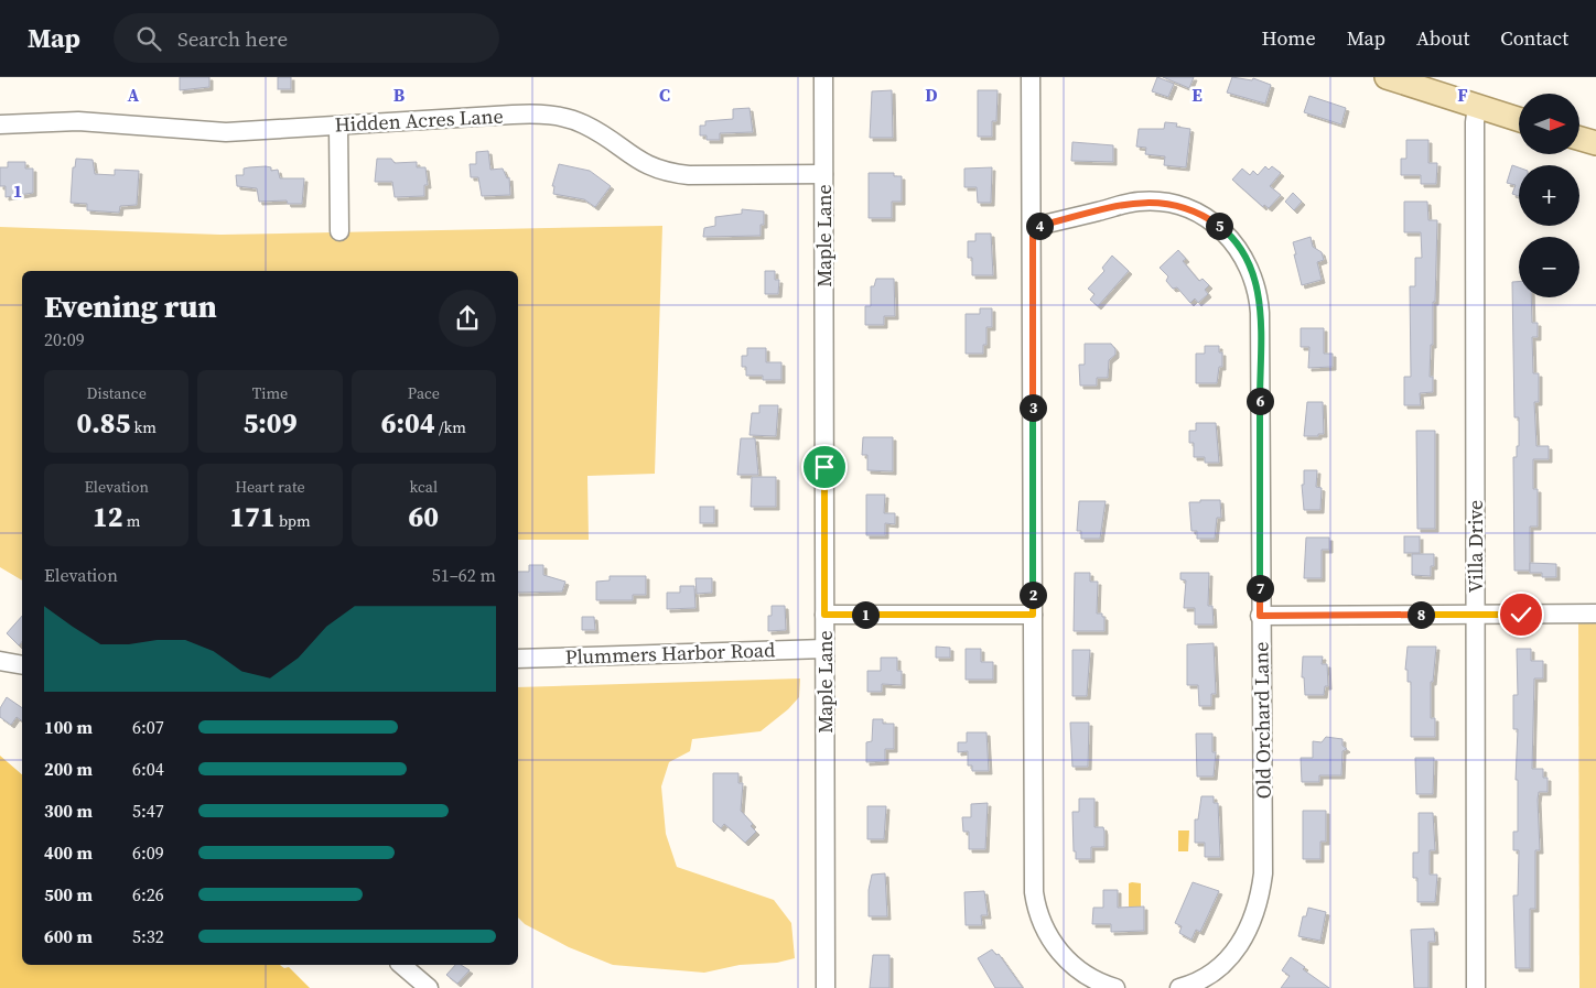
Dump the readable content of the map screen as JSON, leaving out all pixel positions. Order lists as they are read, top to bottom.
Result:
{
  "streets": {
    "street": [
      "Hidden Acres Lane",
      "Maple Lane",
      "Villa Drive",
      "Plummers Harbor Road",
      "Old Orchard Lane"
    ]
  },
  "crossings": [
    ["Hidden Acres Lane", "Maple Lane"],
    ["Maple Lane", "Plummers Harbor Road"]
  ],
  "north": "right",
  "page": {
    "header": "Map",
    "search": "Search here",
    "nav": [
      "Home",
      "Map",
      "About",
      "Contact"
    ],
    "map_buttons": ["+", "−"],
    "pins": [
      "4",
      "5",
      "6",
      "3",
      "7",
      "2",
      "1",
      "8"
    ],
    "heading": ["Evening run", "20:09"],
    "stats": [
      ["Distance", "0.85 km"],
      ["Time", "5:09"],
      ["Pace", "6:04 /km"],
      ["Elevation", "12 m"],
      ["Heart rate", "171 bpm"],
      ["kcal", "60"]
    ],
    "chart": ["Elevation", "51–62 m"],
    "list": [
      {
        "name": "100 m",
        "note": "6:07"
      },
      {
        "name": "200 m",
        "note": "6:04"
      },
      {
        "name": "300 m",
        "note": "5:47"
      },
      {
        "name": "400 m",
        "note": "6:09"
      },
      {
        "name": "500 m",
        "note": "6:26"
      },
      {
        "name": "600 m",
        "note": "5:32"
      }
    ]
  },
  "grid": {
    "columns": [
      "A",
      "B",
      "C",
      "D",
      "E",
      "F"
    ],
    "rows": ["1"]
  }
}
